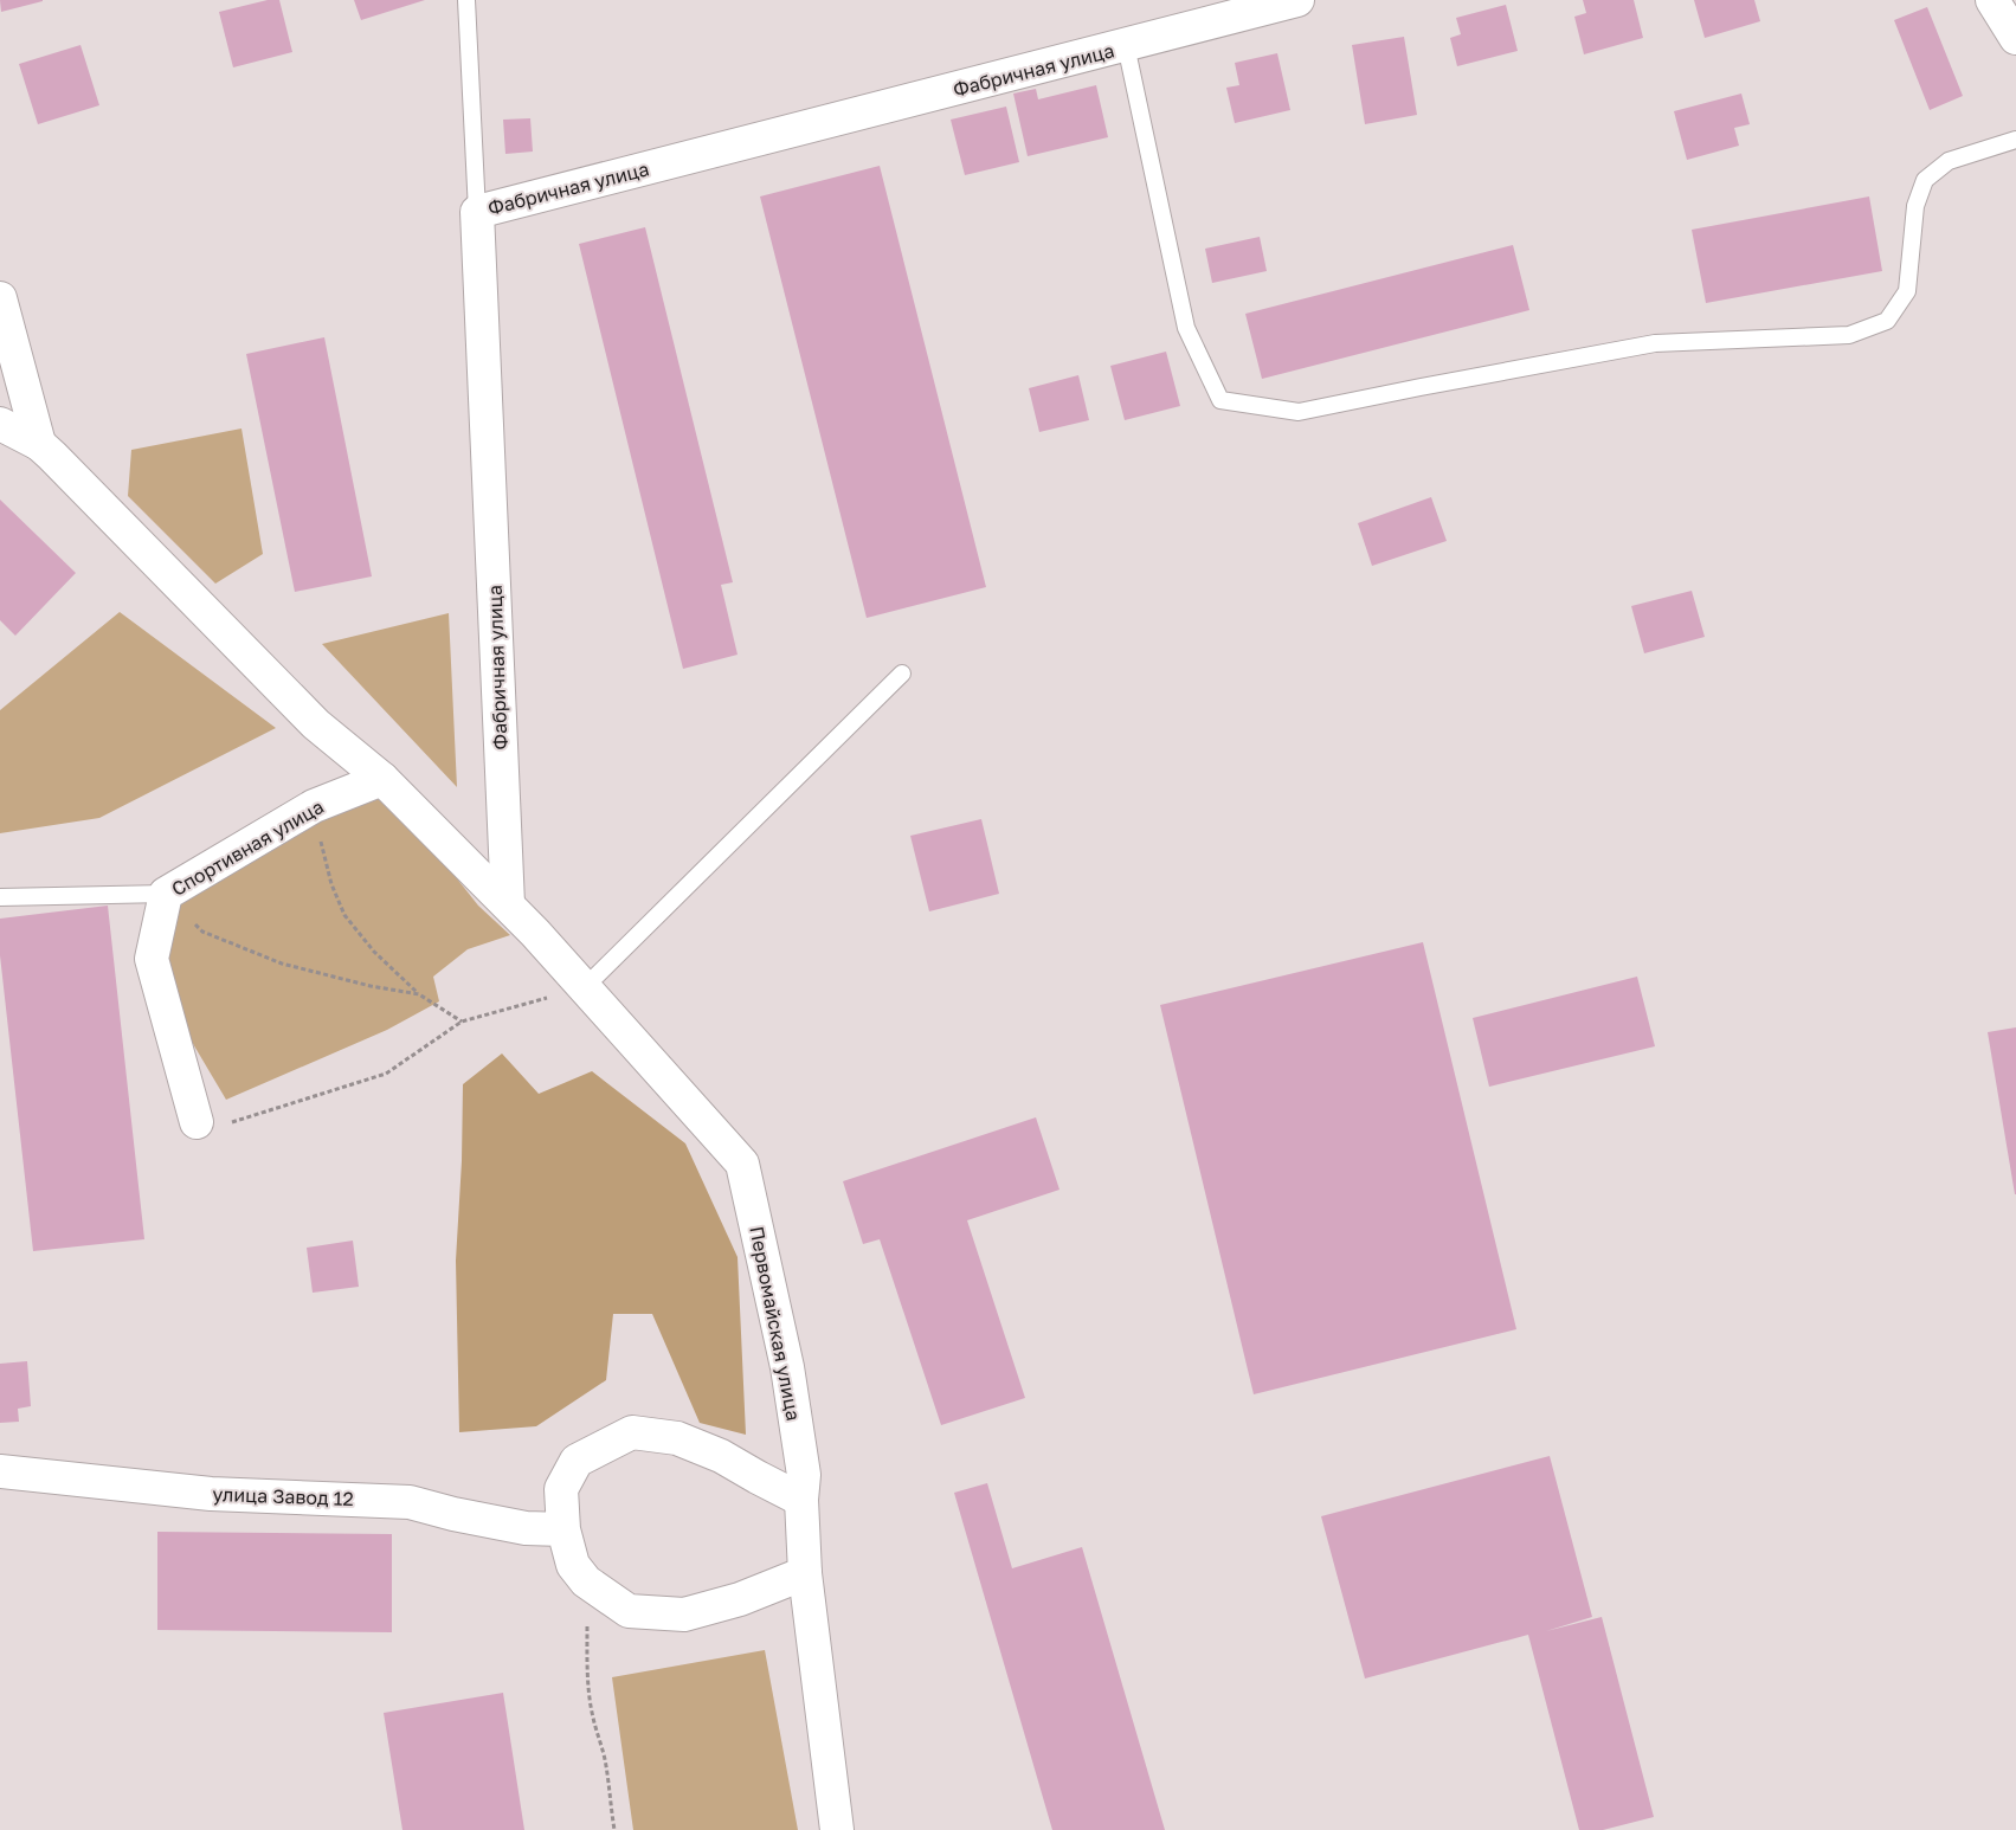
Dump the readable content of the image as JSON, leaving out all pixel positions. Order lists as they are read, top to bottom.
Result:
{
  "streets": {
    "street": [
      "Фабричная улица",
      "Спортивная улица",
      "Первомайская улица",
      "улица Завод 12"
    ]
  },
  "crossings": [
    ["Фабричная улица", "Первомайская улица"]
  ]
}
